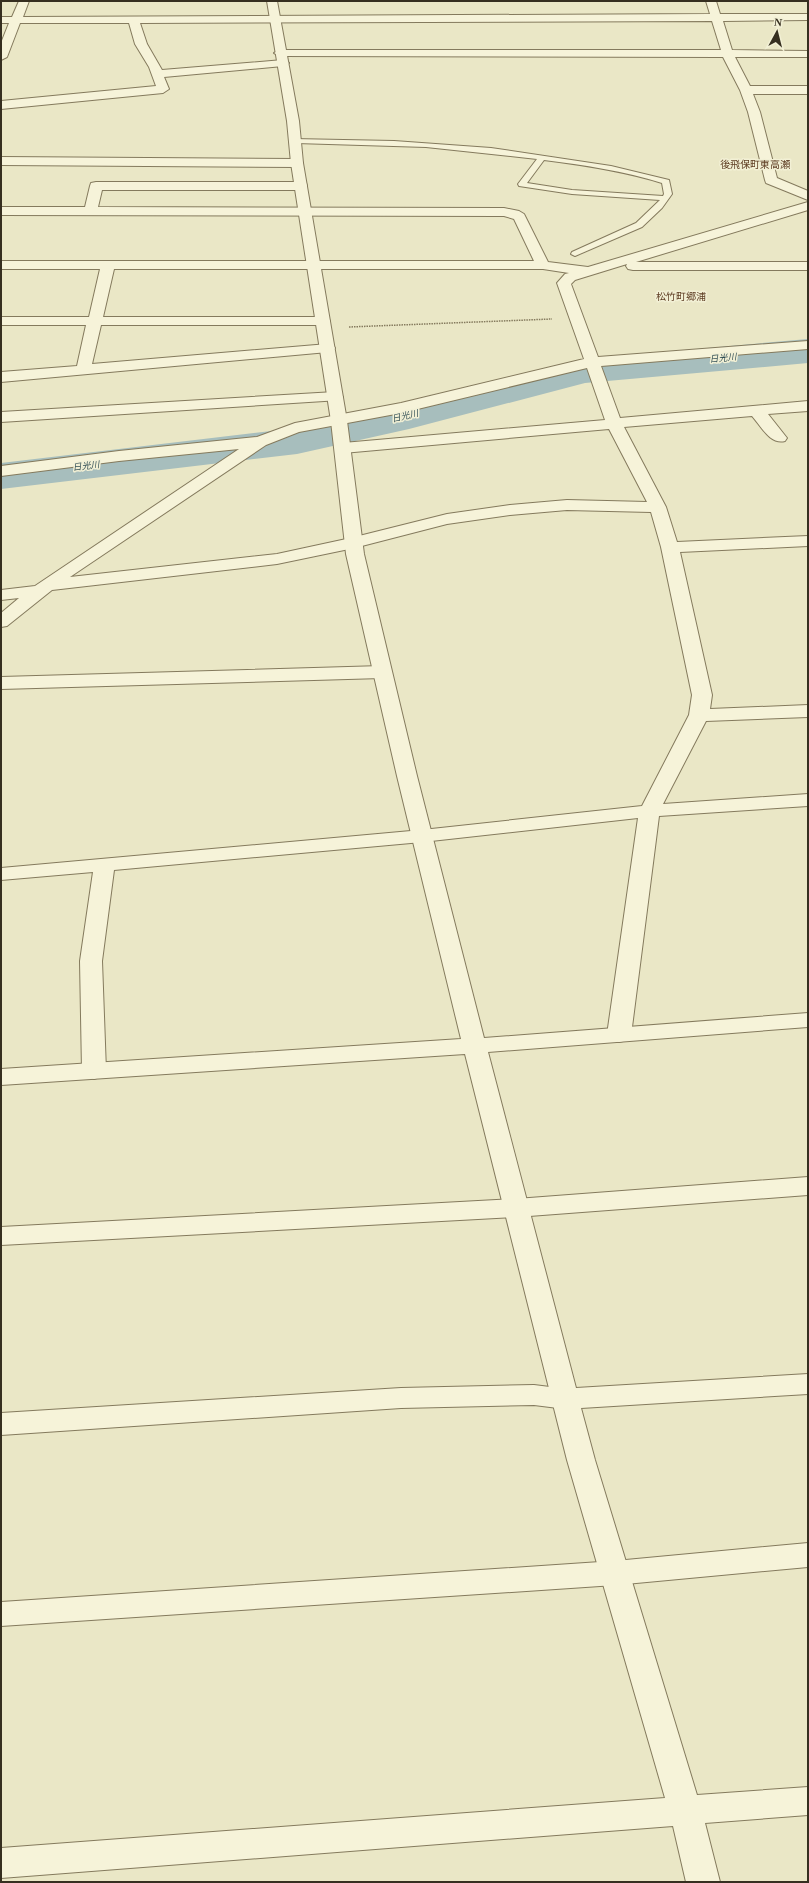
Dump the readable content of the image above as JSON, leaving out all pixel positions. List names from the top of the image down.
{
  "districts": ["後飛保町東高瀬", "松竹町郷浦"],
  "water": ["日光川"],
  "north": "top"
}
